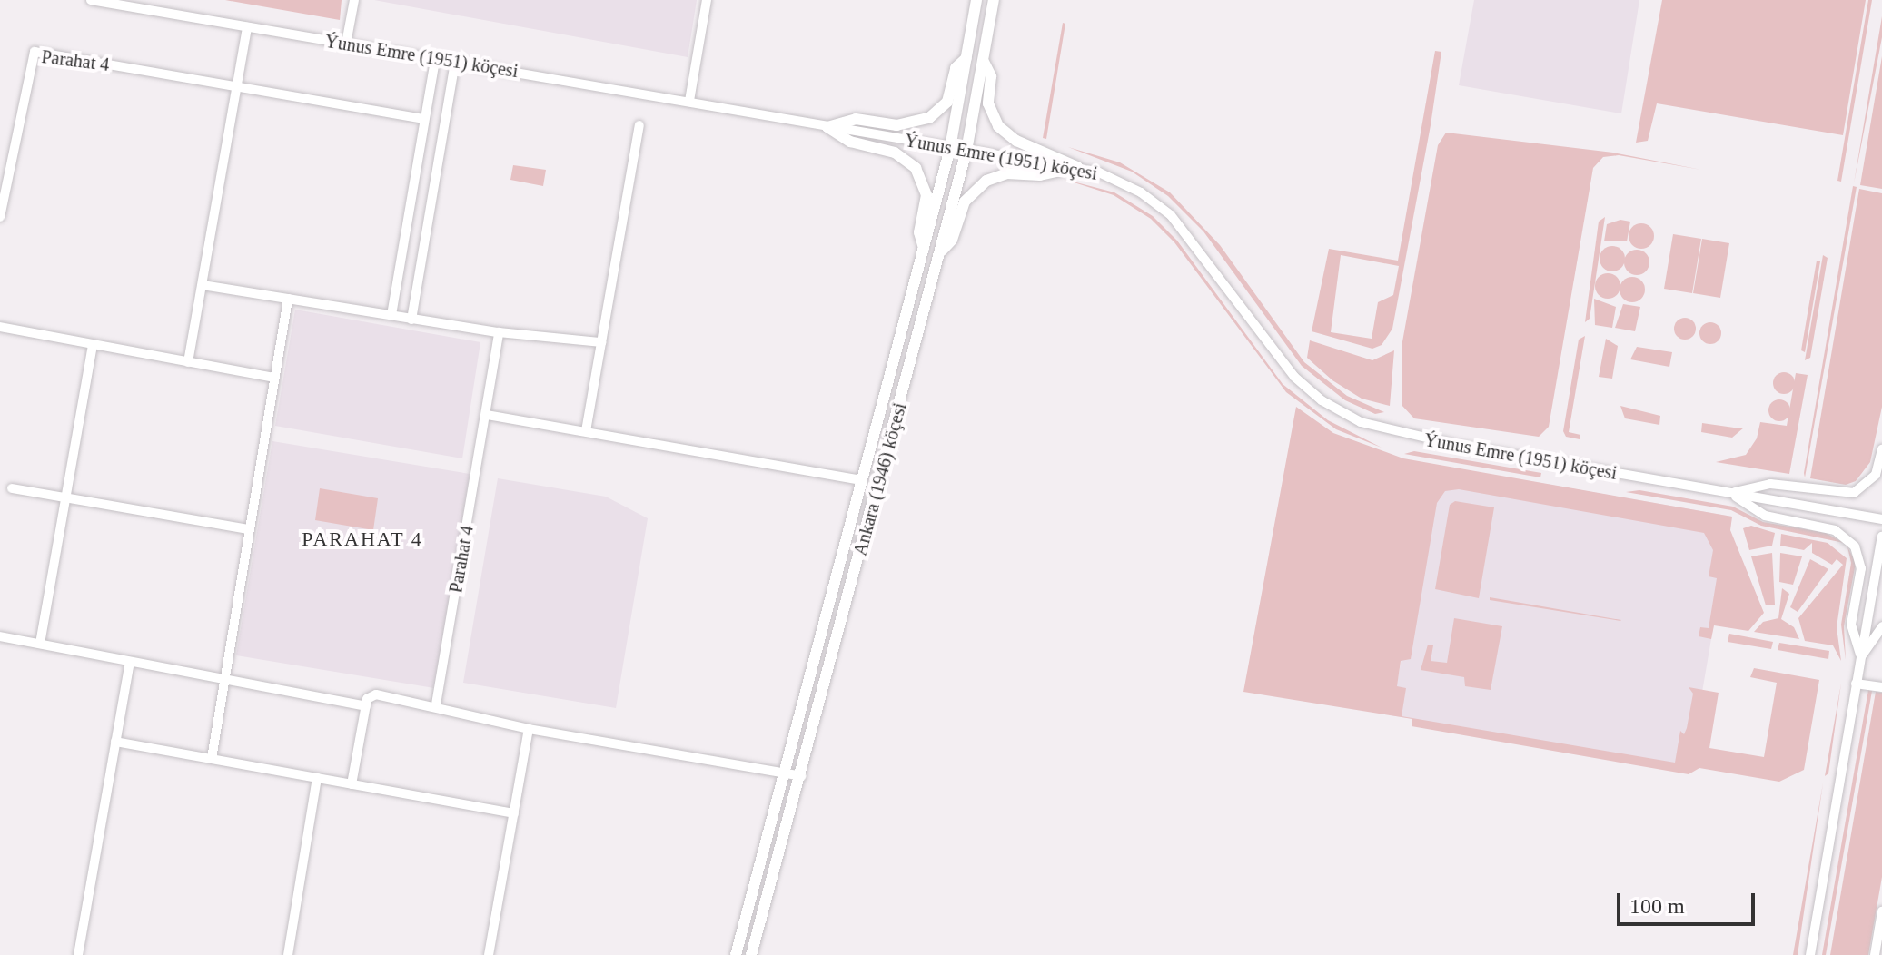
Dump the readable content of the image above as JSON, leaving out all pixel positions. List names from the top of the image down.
{
  "streets": {
    "main road": ["Ankara (1946) köçesi"],
    "street": ["Ýunus Emre (1951) köçesi", "Parahat 4"]
  },
  "crossings": [
    ["Ýunus Emre (1951) köçesi", "Ankara (1946) köçesi"]
  ],
  "districts": ["PARAHAT 4"],
  "scale_bar": "100 m"
}
